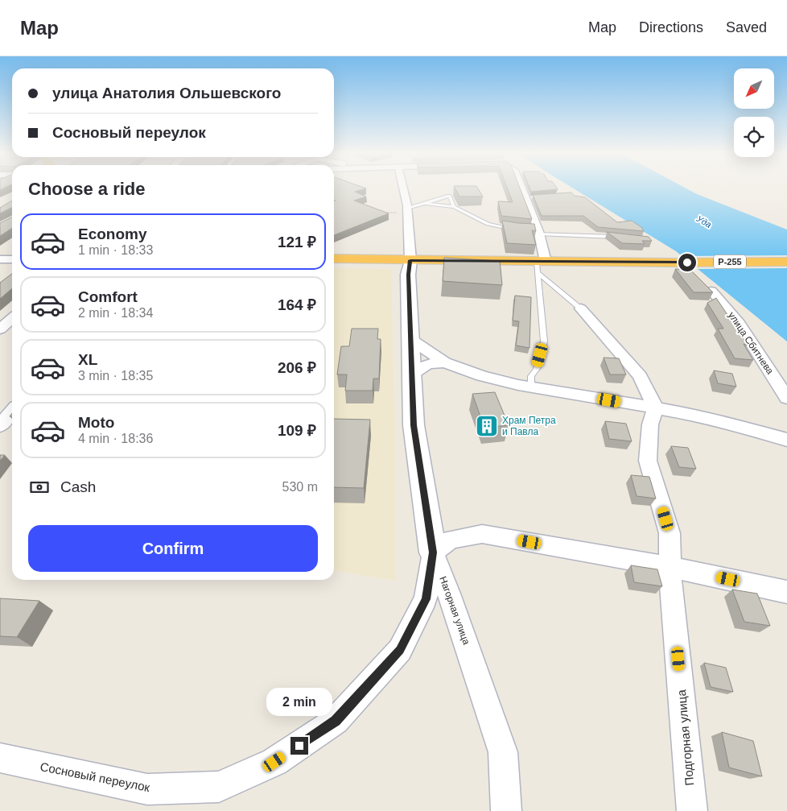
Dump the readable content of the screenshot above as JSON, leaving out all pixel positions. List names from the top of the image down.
{
  "streets": {
    "highway": ["Р-255"],
    "street": [
      "улица Сбитнева",
      "Нагорная улица",
      "Подгорная улица",
      "Сосновый переулок"
    ]
  },
  "crossings": [
    ["Р-255", "Нагорная улица"],
    ["Нагорная улица", "Сосновый переулок"]
  ],
  "water": ["Уда"],
  "places": {
    "building": ["Храм Петра и Павла"]
  },
  "north": "bottom left",
  "page": {
    "header": "Map",
    "nav": ["Map", "Directions", "Saved"],
    "banner": ["улица Анатолия Ольшевского", "Сосновый переулок"],
    "heading": "Choose a ride",
    "list": [
      {
        "name": "Economy",
        "note": "1 min · 18:33",
        "value": "121 ₽"
      },
      {
        "name": "Comfort",
        "note": "2 min · 18:34",
        "value": "164 ₽"
      },
      {
        "name": "XL",
        "note": "3 min · 18:35",
        "value": "206 ₽"
      },
      {
        "name": "Moto",
        "note": "4 min · 18:36",
        "value": "109 ₽"
      }
    ],
    "pay": ["Cash", "530 m"],
    "buttons": "Confirm",
    "bubble": "2 min"
  }
}
